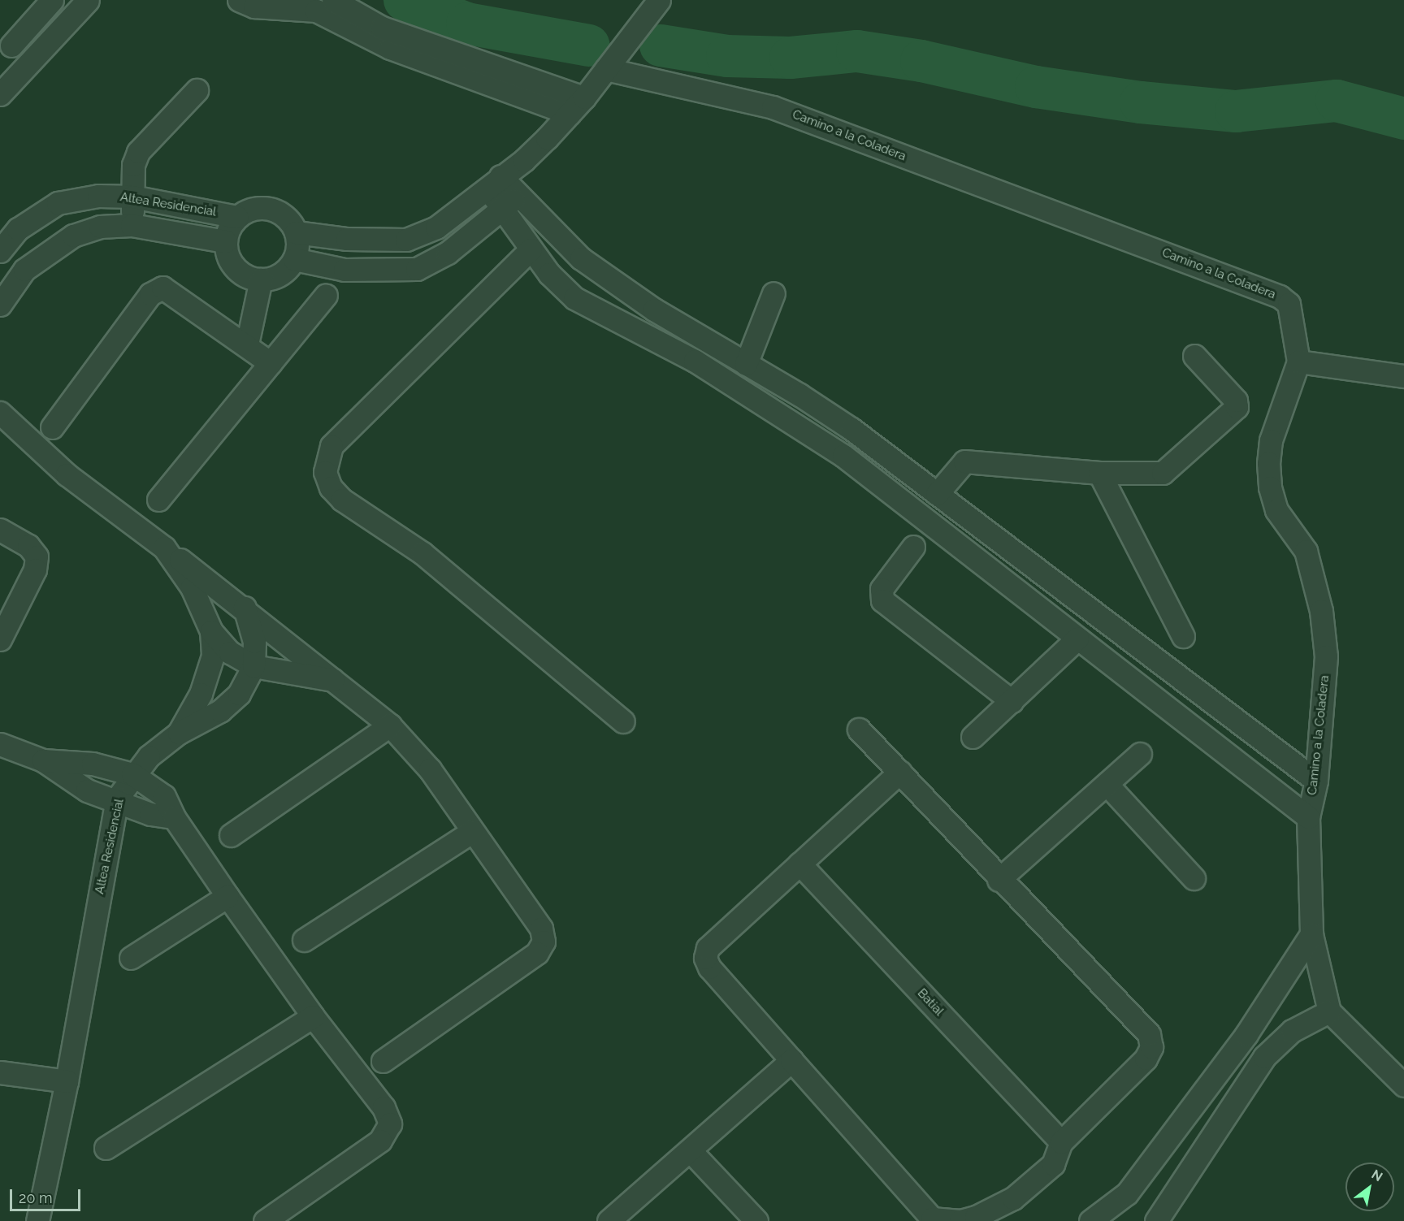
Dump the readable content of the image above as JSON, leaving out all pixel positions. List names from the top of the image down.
{
  "streets": {
    "street": ["Camino a la Coladera", "Altea Residencial", "Batial"]
  },
  "scale_bar": "20 m",
  "north": "top right"
}
